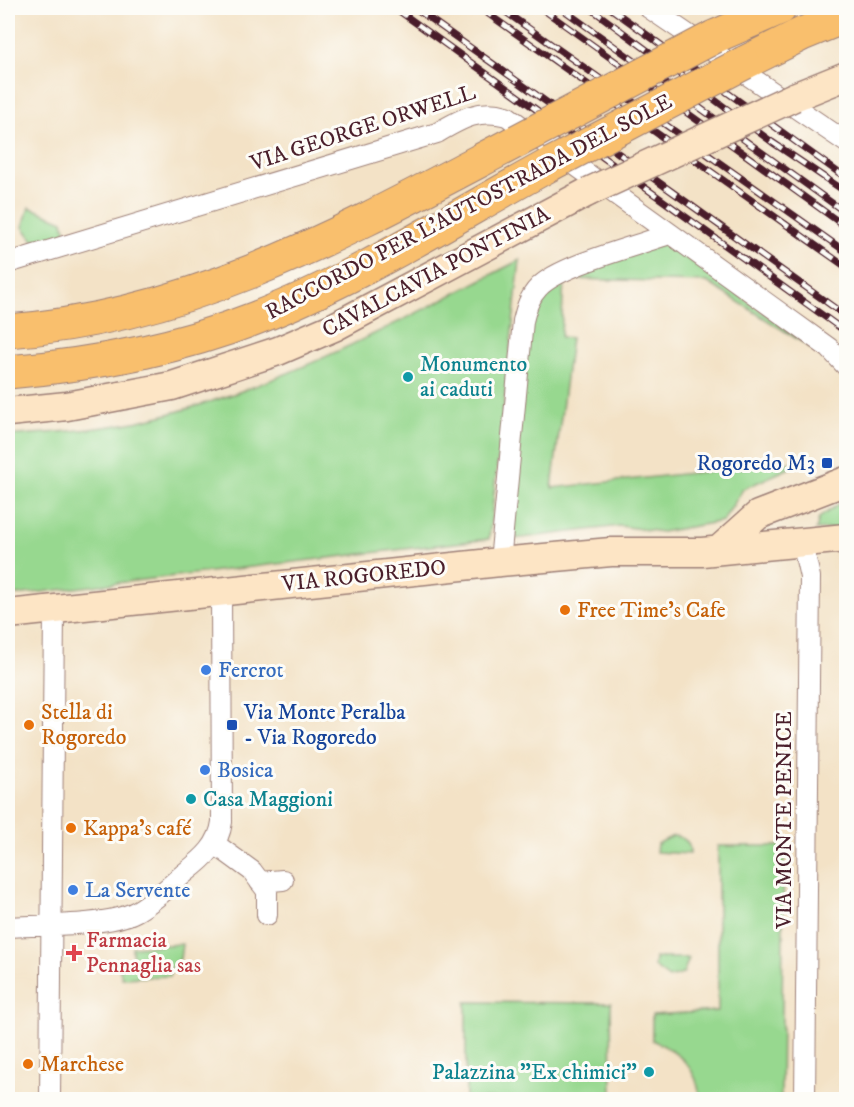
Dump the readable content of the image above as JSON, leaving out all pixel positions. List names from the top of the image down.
{
  "streets": {
    "highway": ["RACCORDO PER L'AUTOSTRADA DEL SOLE"],
    "street": [
      "VIA GEORGE ORWELL",
      "CAVALCAVIA PONTINIA",
      "VIA ROGOREDO",
      "VIA MONTE PENICE"
    ]
  },
  "crossings": [
    ["VIA ROGOREDO", "VIA MONTE PENICE"]
  ],
  "places": {
    "other": [
      "Monumento ai caduti",
      "Free Time's Cafe",
      "Fercrot",
      "Stella di Rogoredo",
      "Bosica",
      "Casa Maggioni",
      "Kappa's café",
      "La Servente",
      "Marchese",
      "Palazzina \"Ex chimici\""
    ],
    "transit": ["Rogoredo M3", "Via Monte Peralba - Via Rogoredo"],
    "health": ["Farmacia Pennaglia sas"]
  }
}
